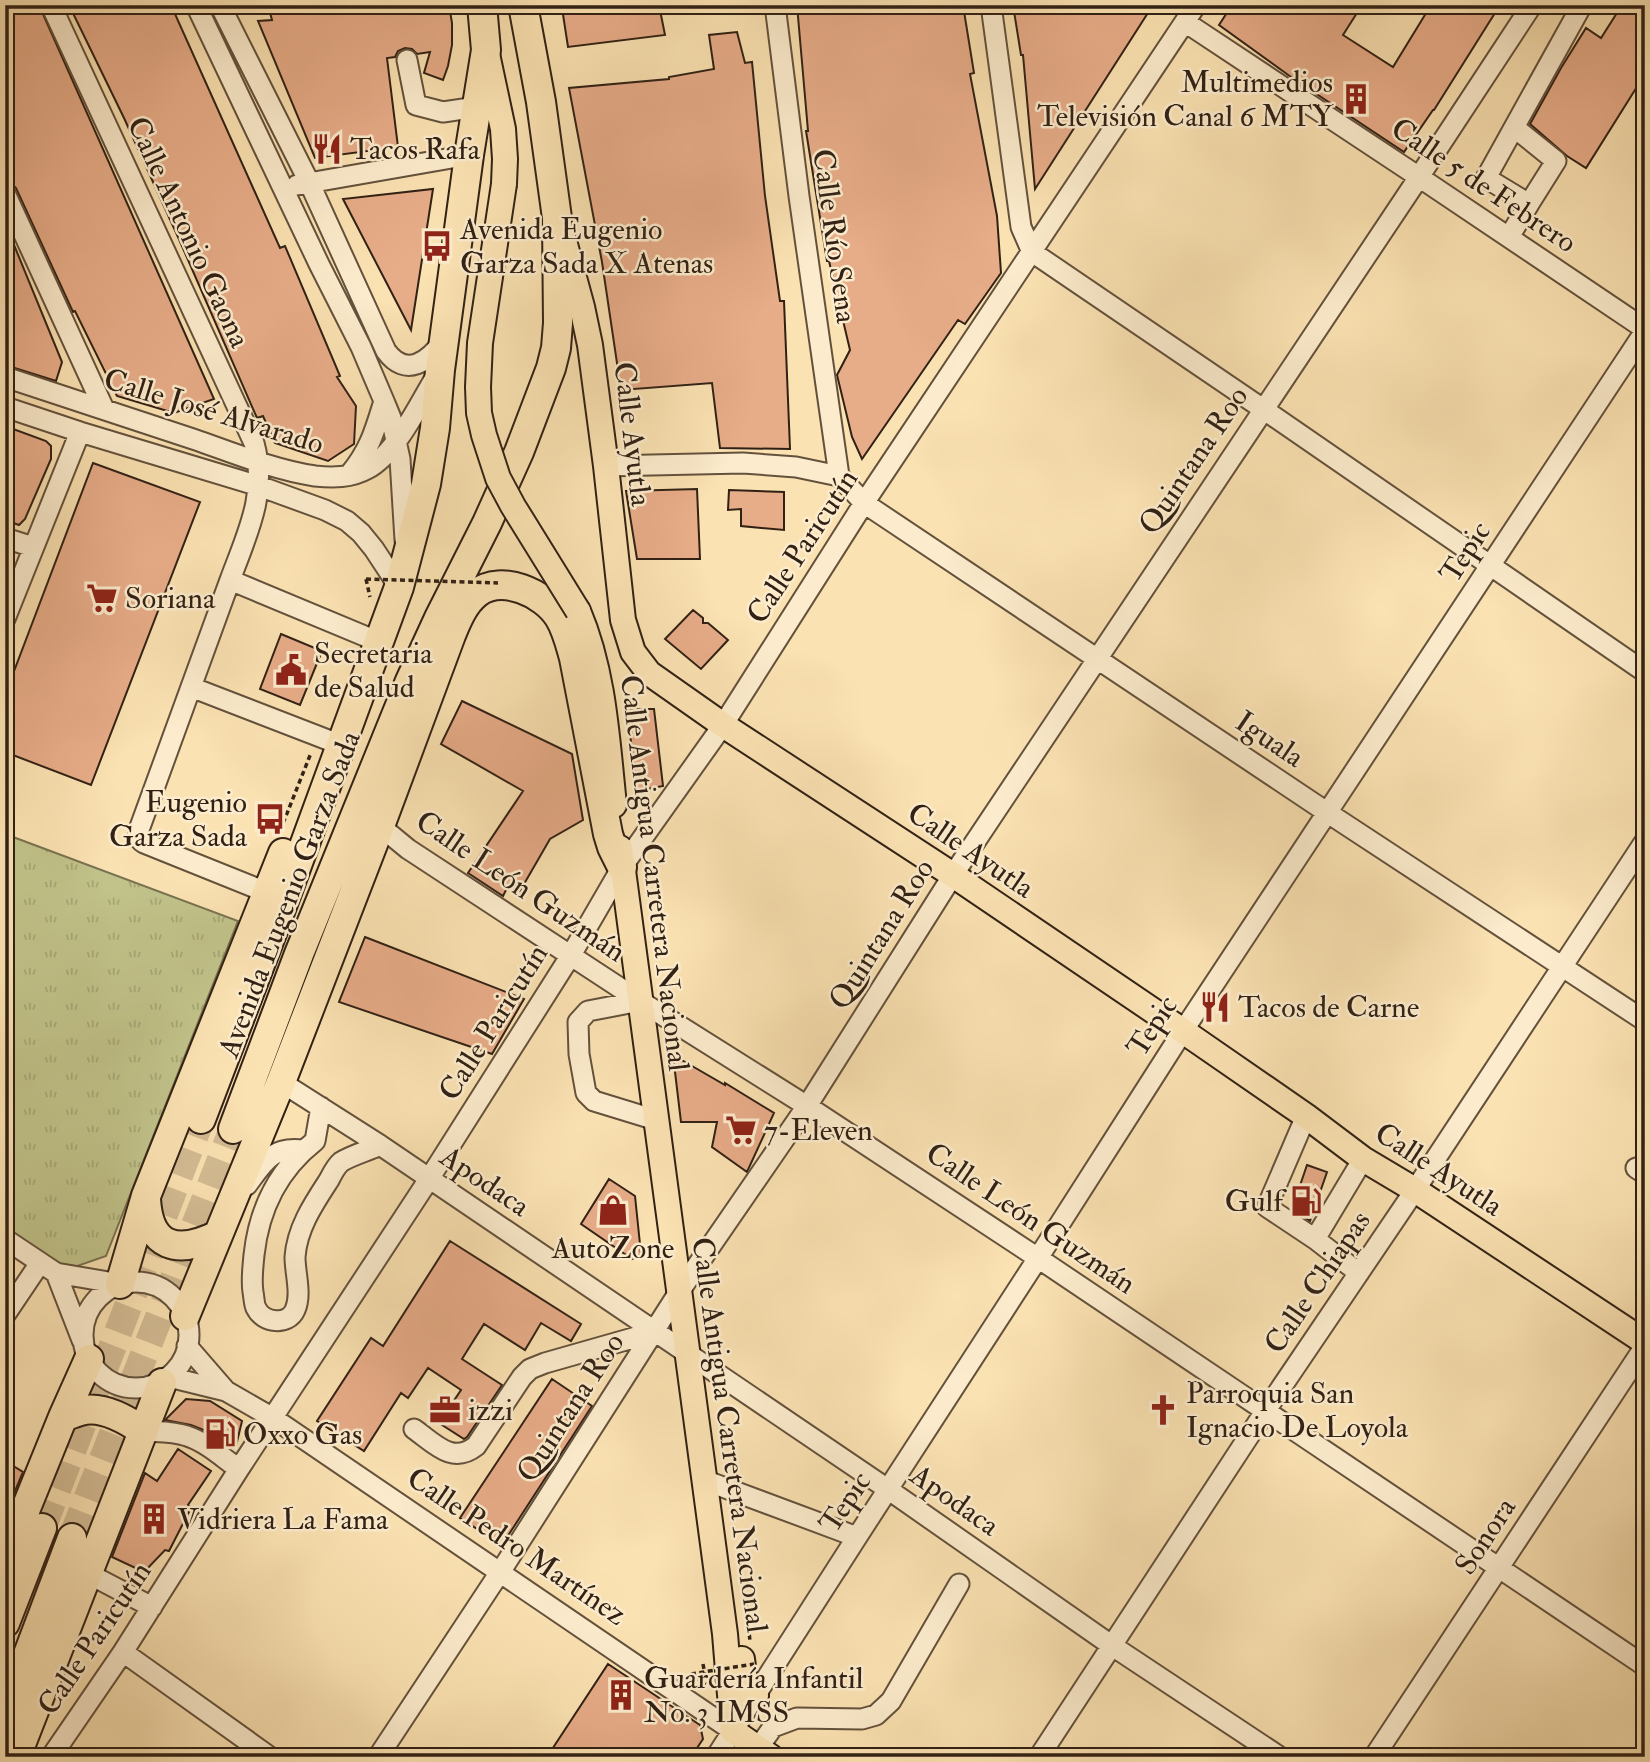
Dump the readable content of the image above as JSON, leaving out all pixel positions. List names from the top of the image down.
{
  "streets": {
    "highway": ["Avenida Eugenio Garza Sada"],
    "main road": ["Calle Ayutla", "Calle Antigua Carretera Nacional", "Calle Pedro Martínez"],
    "street": [
      "Calle 5 de Febrero",
      "Calle Antonio Gaona",
      "Calle Río Sena",
      "Calle José Alvarado",
      "Quintana Roo",
      "Calle Paricutín",
      "Tepic",
      "Iguala",
      "Calle León Guzmán",
      "Apodaca",
      "Calle Chiapas",
      "Sonora"
    ]
  },
  "crossings": [
    ["Calle 5 de Febrero", "Quintana Roo"],
    ["Calle 5 de Febrero", "Calle Paricutín"],
    ["Calle 5 de Febrero", "Tepic"],
    ["Calle Antonio Gaona", "Calle José Alvarado"],
    ["Calle Río Sena", "Iguala"],
    ["Calle José Alvarado", "Avenida Eugenio Garza Sada"],
    ["Calle Ayutla", "Quintana Roo"],
    ["Calle Ayutla", "Calle Paricutín"],
    ["Calle Ayutla", "Tepic"],
    ["Calle Ayutla", "Avenida Eugenio Garza Sada"],
    ["Calle Ayutla", "Calle Chiapas"],
    ["Calle Ayutla", "Sonora"],
    ["Quintana Roo", "Iguala"],
    ["Quintana Roo", "Calle Antigua Carretera Nacional"],
    ["Quintana Roo", "Calle León Guzmán"],
    ["Quintana Roo", "Apodaca"],
    ["Quintana Roo", "Calle Pedro Martínez"],
    ["Calle Paricutín", "Iguala"],
    ["Calle Paricutín", "Calle Antigua Carretera Nacional"],
    ["Calle Paricutín", "Calle León Guzmán"],
    ["Calle Paricutín", "Apodaca"],
    ["Calle Paricutín", "Calle Pedro Martínez"],
    ["Tepic", "Iguala"],
    ["Tepic", "Calle Antigua Carretera Nacional"],
    ["Tepic", "Calle León Guzmán"],
    ["Tepic", "Apodaca"],
    ["Tepic", "Calle Pedro Martínez"],
    ["Iguala", "Calle Chiapas"],
    ["Calle Antigua Carretera Nacional", "Calle León Guzmán"],
    ["Calle Antigua Carretera Nacional", "Avenida Eugenio Garza Sada"],
    ["Calle Antigua Carretera Nacional", "Apodaca"],
    ["Calle Antigua Carretera Nacional", "Calle Pedro Martínez"],
    ["Calle León Guzmán", "Calle Chiapas"],
    ["Calle León Guzmán", "Sonora"],
    ["Apodaca", "Calle Chiapas"]
  ],
  "places": {
    "building": ["Multimedios Televisión Canal 6 MTY", "Vidriera La Fama", "Guardería Infantil No. 3 IMSS"],
    "restaurant": ["Tacos Rafa", "Tacos de Carne"],
    "bus stop": ["Avenida Eugenio Garza Sada X Atenas", "Eugenio Garza Sada"],
    "supermarket": ["Soriana", "7-Eleven"],
    "public building": ["Secretaria de Salud"],
    "fuel station": ["Gulf", "Oxxo Gas"],
    "shop": ["AutoZone"],
    "office": ["izzi"],
    "church": ["Parroquia San Ignacio De Loyola"]
  }
}
